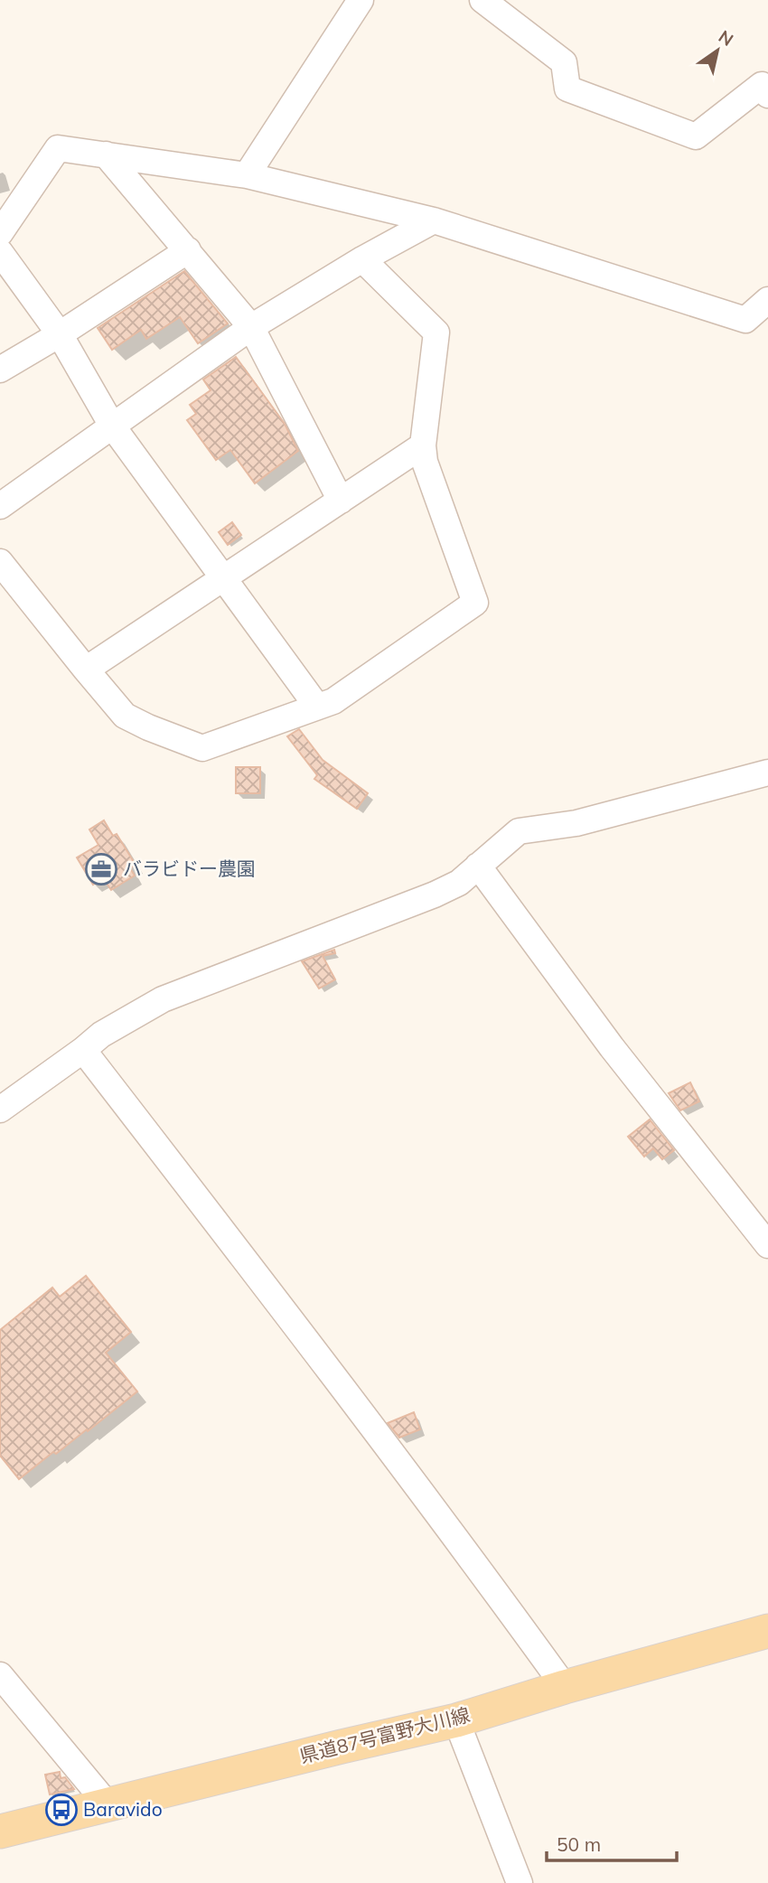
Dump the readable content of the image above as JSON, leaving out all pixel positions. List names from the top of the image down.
{
  "streets": {
    "main road": ["県道87号富野大川線"]
  },
  "places": {
    "office": ["バラビドー農園"],
    "bus stop": ["Baravido"]
  },
  "scale_bar": "50 m",
  "north": "top right"
}
